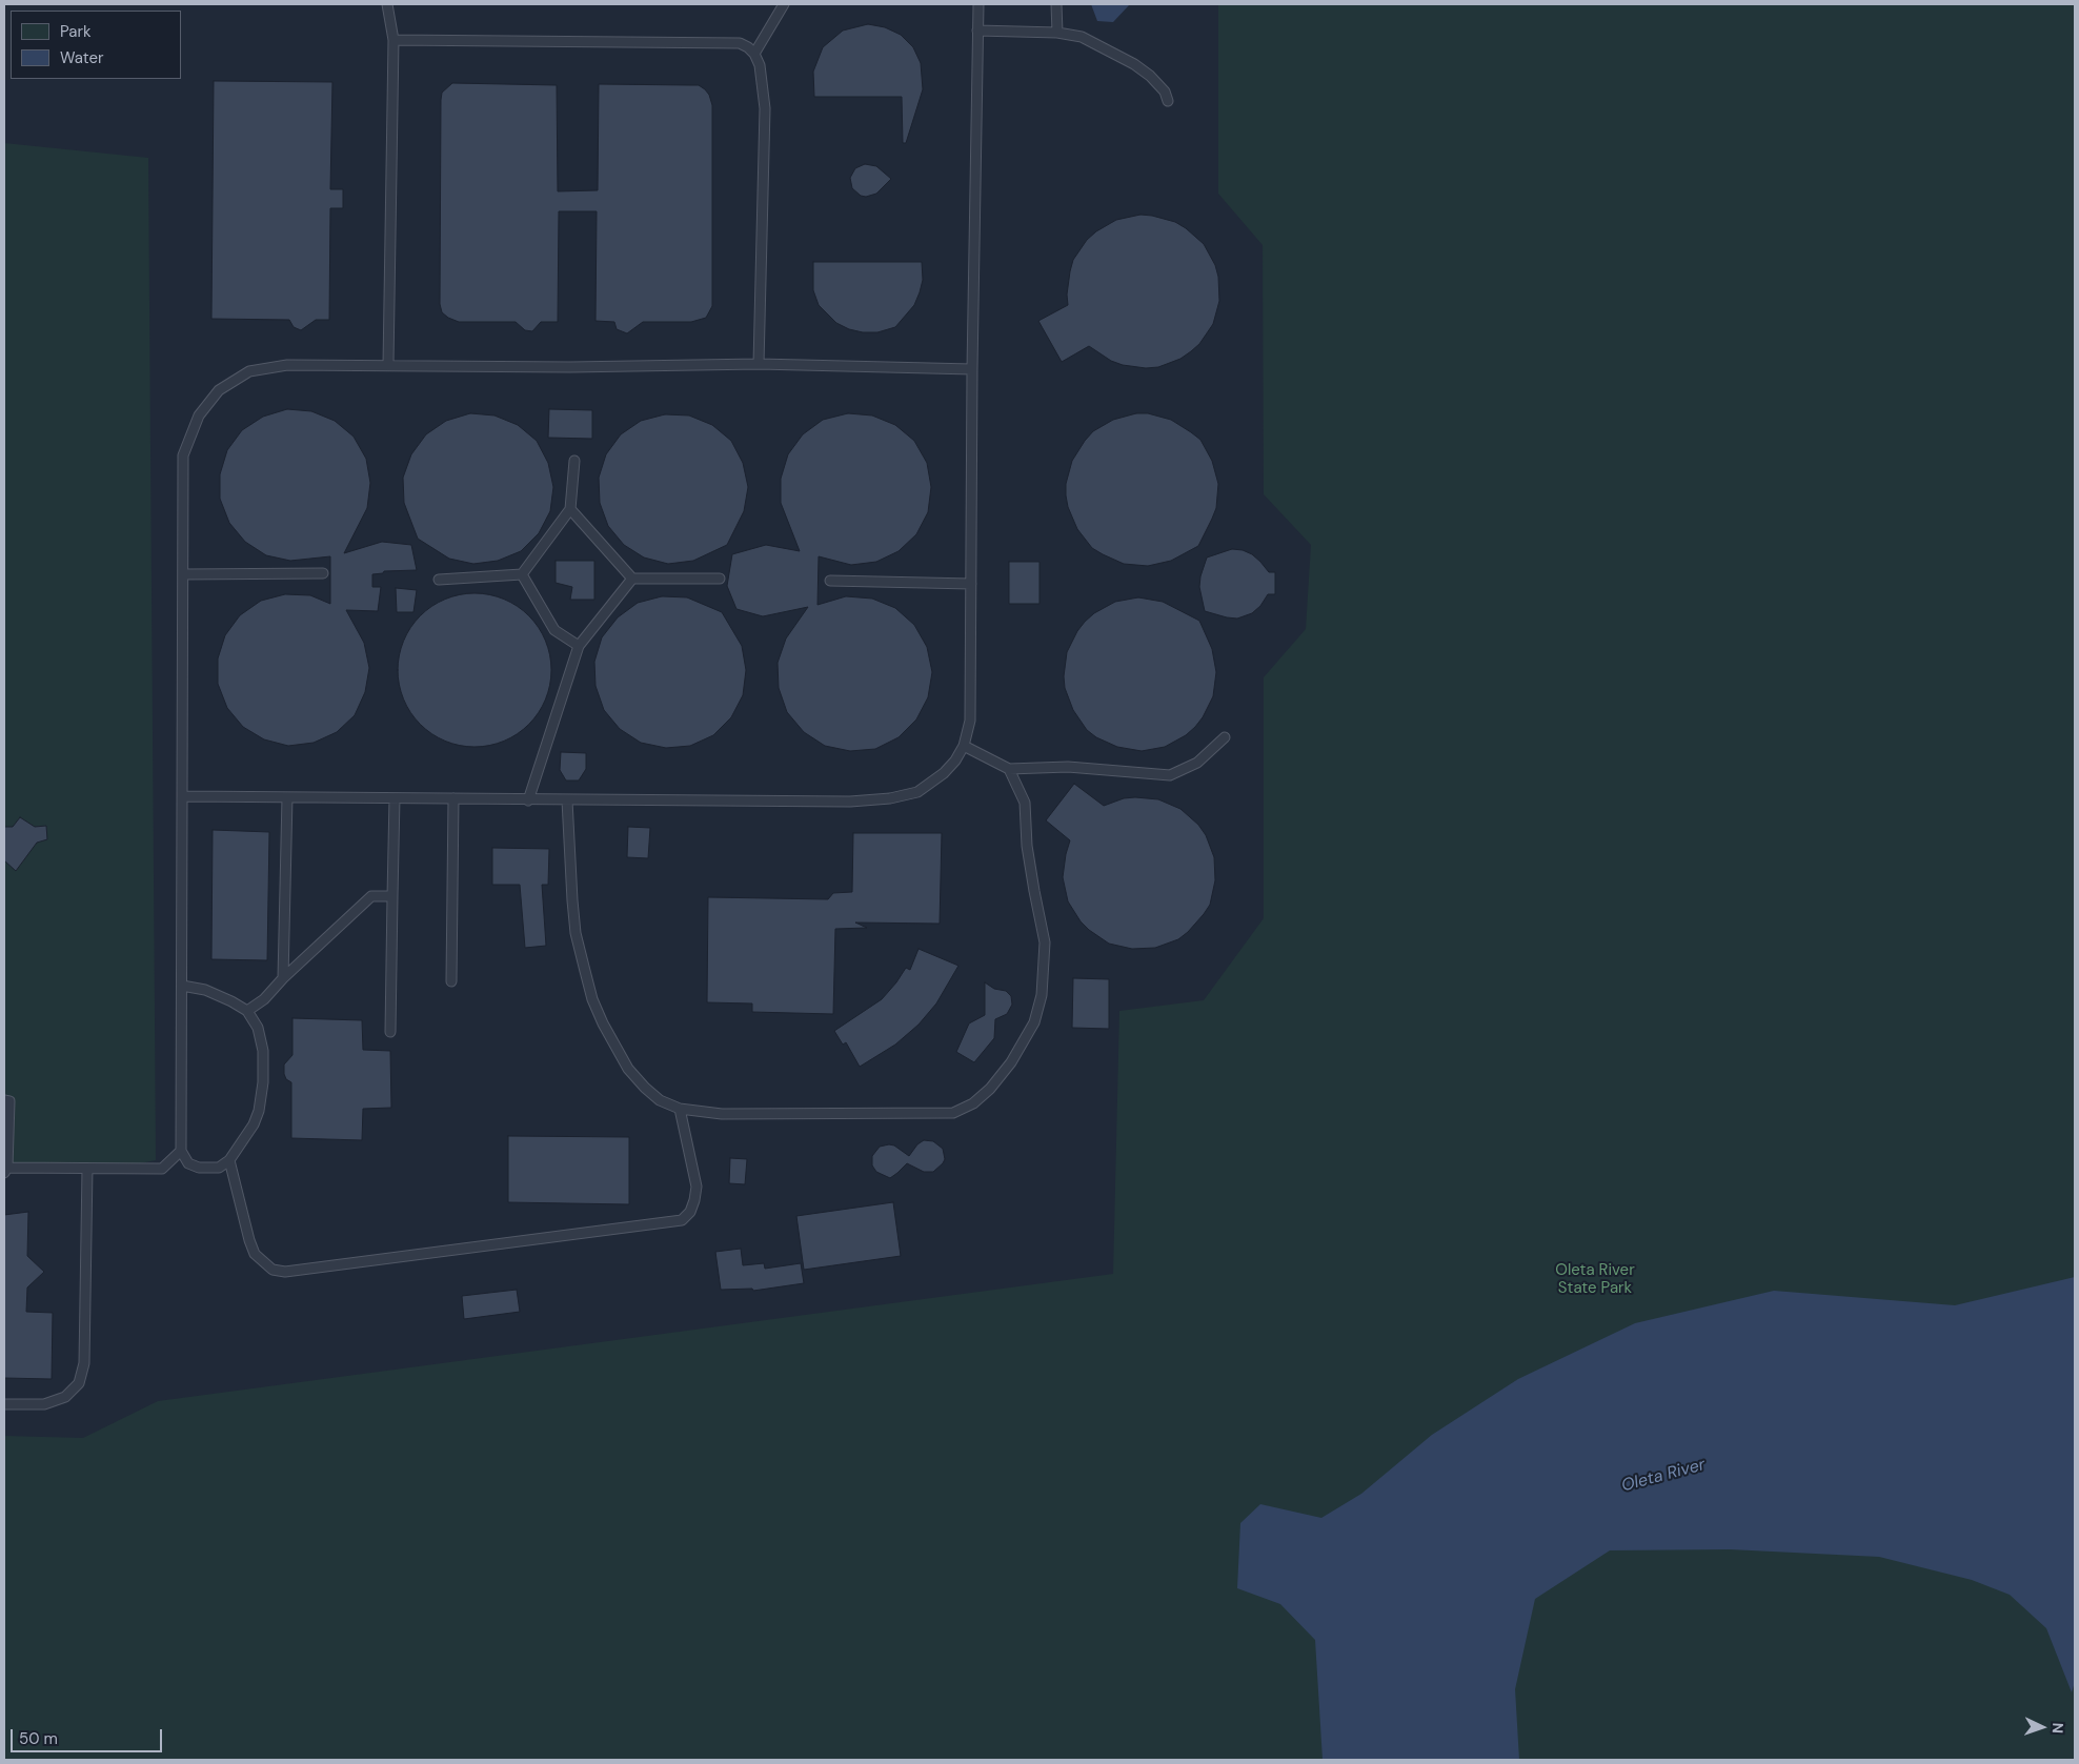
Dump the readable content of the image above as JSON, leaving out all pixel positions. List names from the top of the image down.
{
  "water": ["Oleta River"],
  "parks": ["Oleta River State Park"],
  "legend": ["Park", "Water"],
  "scale_bar": "50 m",
  "north": "right"
}
